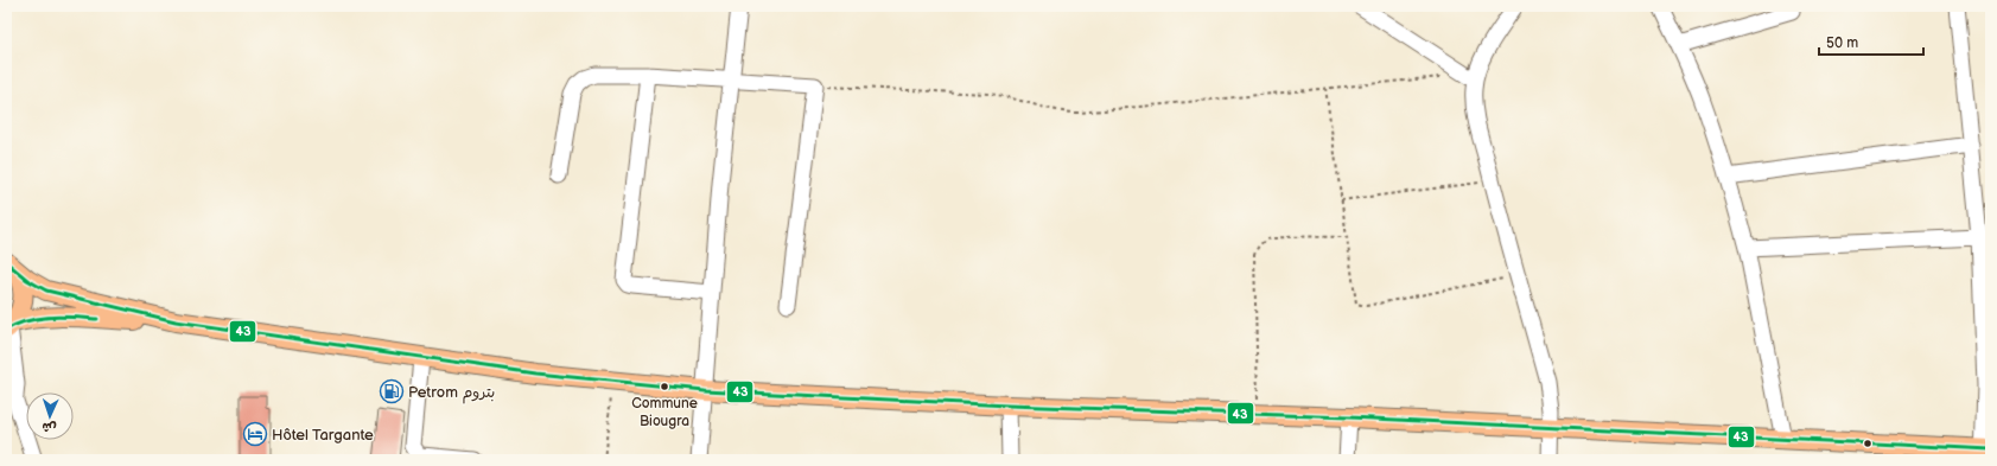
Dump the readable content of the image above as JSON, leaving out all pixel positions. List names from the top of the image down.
{
  "places": {
    "other": ["Commune Biougra"],
    "fuel station": ["Petrom بتروم"],
    "hotel": ["Hôtel Targante"]
  },
  "lines": ["transit line 43"],
  "scale_bar": "50 m",
  "north": "bottom"
}
